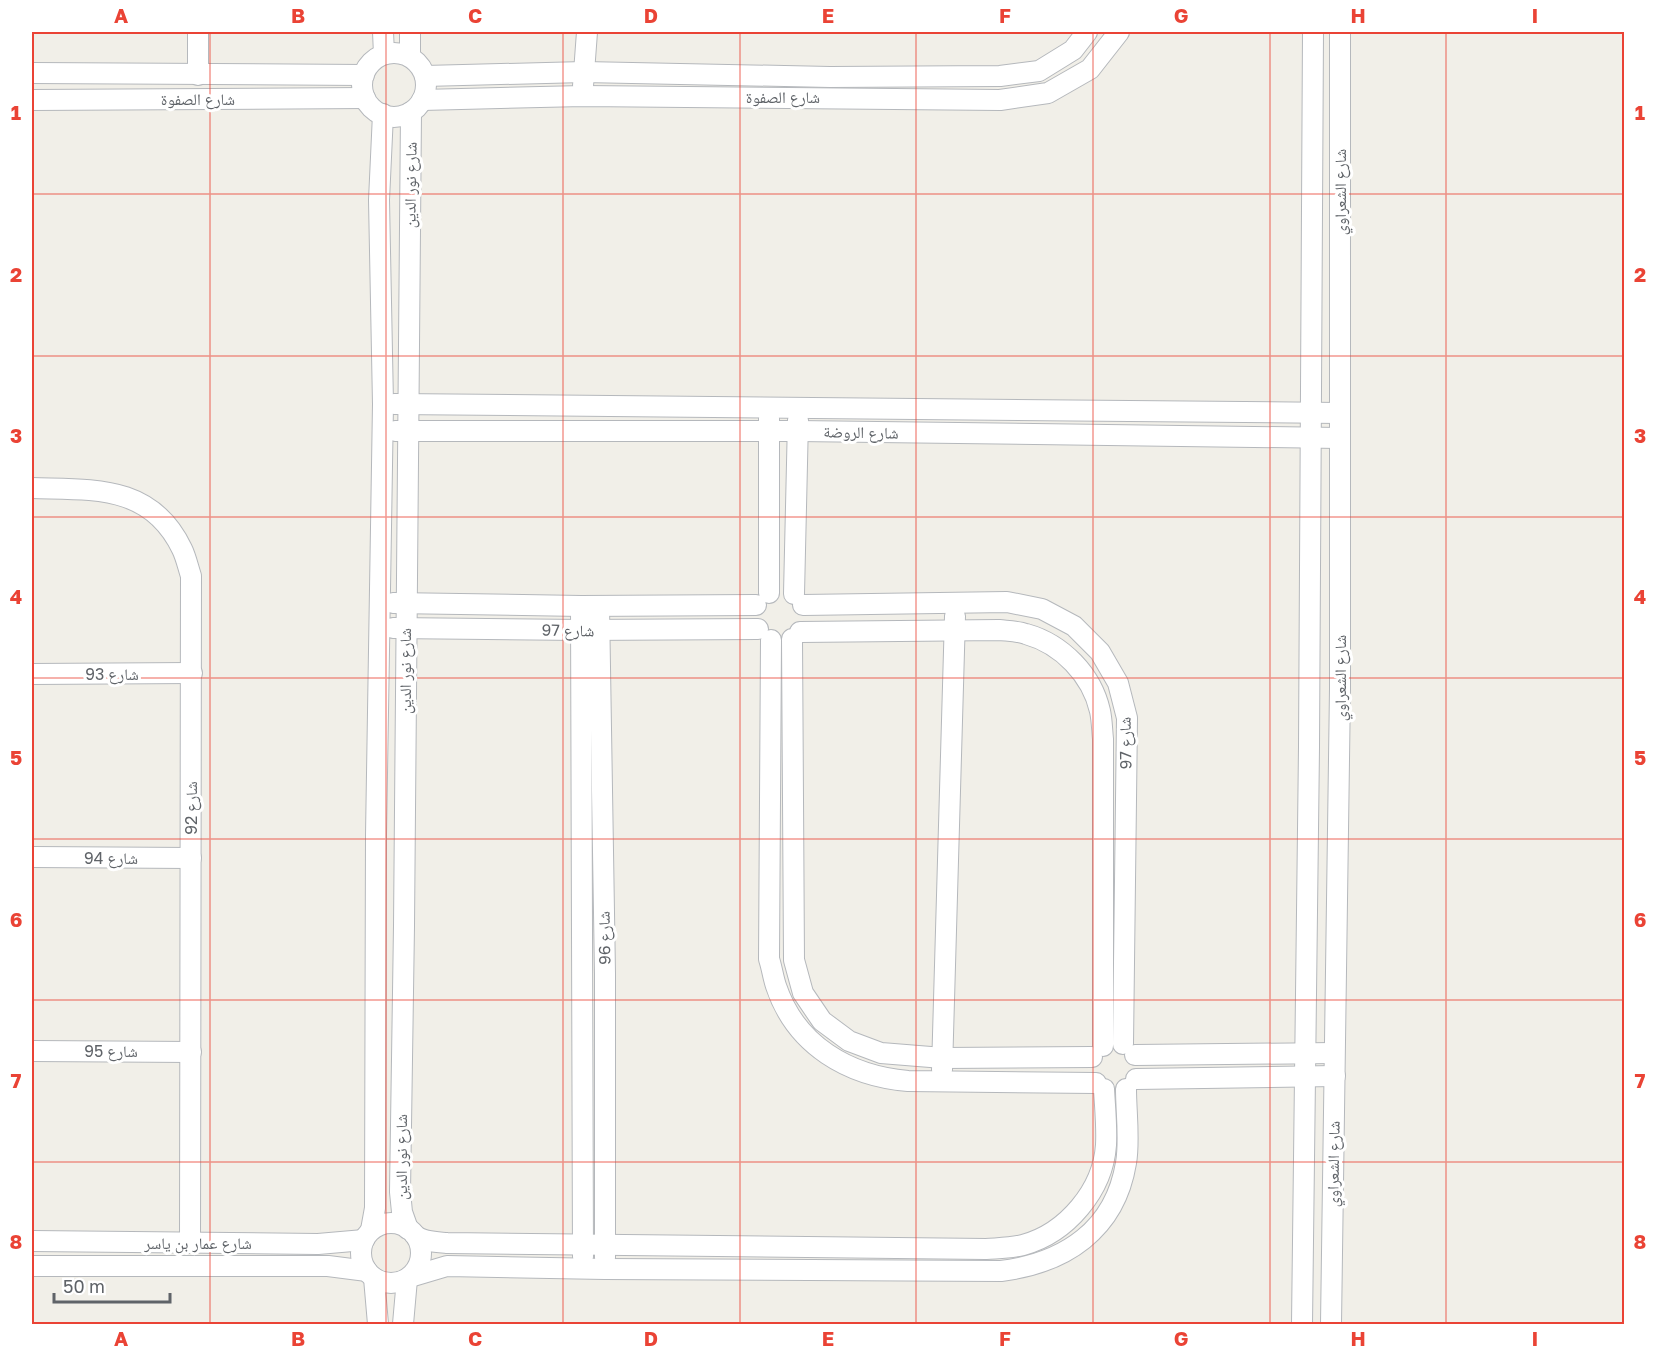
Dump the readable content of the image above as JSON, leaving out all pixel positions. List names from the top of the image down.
{
  "streets": {
    "street": [
      "شارع الصفوة",
      "شارع نور الدين",
      "شارع الشعراوي",
      "شارع الروضة",
      "شارع 97",
      "شارع 93",
      "شارع 92",
      "شارع 94",
      "شارع 96",
      "شارع 95",
      "شارع عمار بن ياسر"
    ]
  },
  "crossings": [
    ["شارع الصفوة", "شارع نور الدين"],
    ["شارع نور الدين", "شارع الروضة"],
    ["شارع نور الدين", "شارع 97"],
    ["شارع نور الدين", "شارع عمار بن ياسر"],
    ["شارع الشعراوي", "شارع الروضة"],
    ["شارع 97", "شارع 96"],
    ["شارع 93", "شارع 92"],
    ["شارع 92", "شارع 94"],
    ["شارع 92", "شارع 95"],
    ["شارع 92", "شارع عمار بن ياسر"]
  ],
  "scale_bar": "50 m",
  "grid": {
    "columns": [
      "A",
      "B",
      "C",
      "D",
      "E",
      "F",
      "G",
      "H",
      "I"
    ],
    "rows": [
      "1",
      "2",
      "3",
      "4",
      "5",
      "6",
      "7",
      "8"
    ]
  }
}
